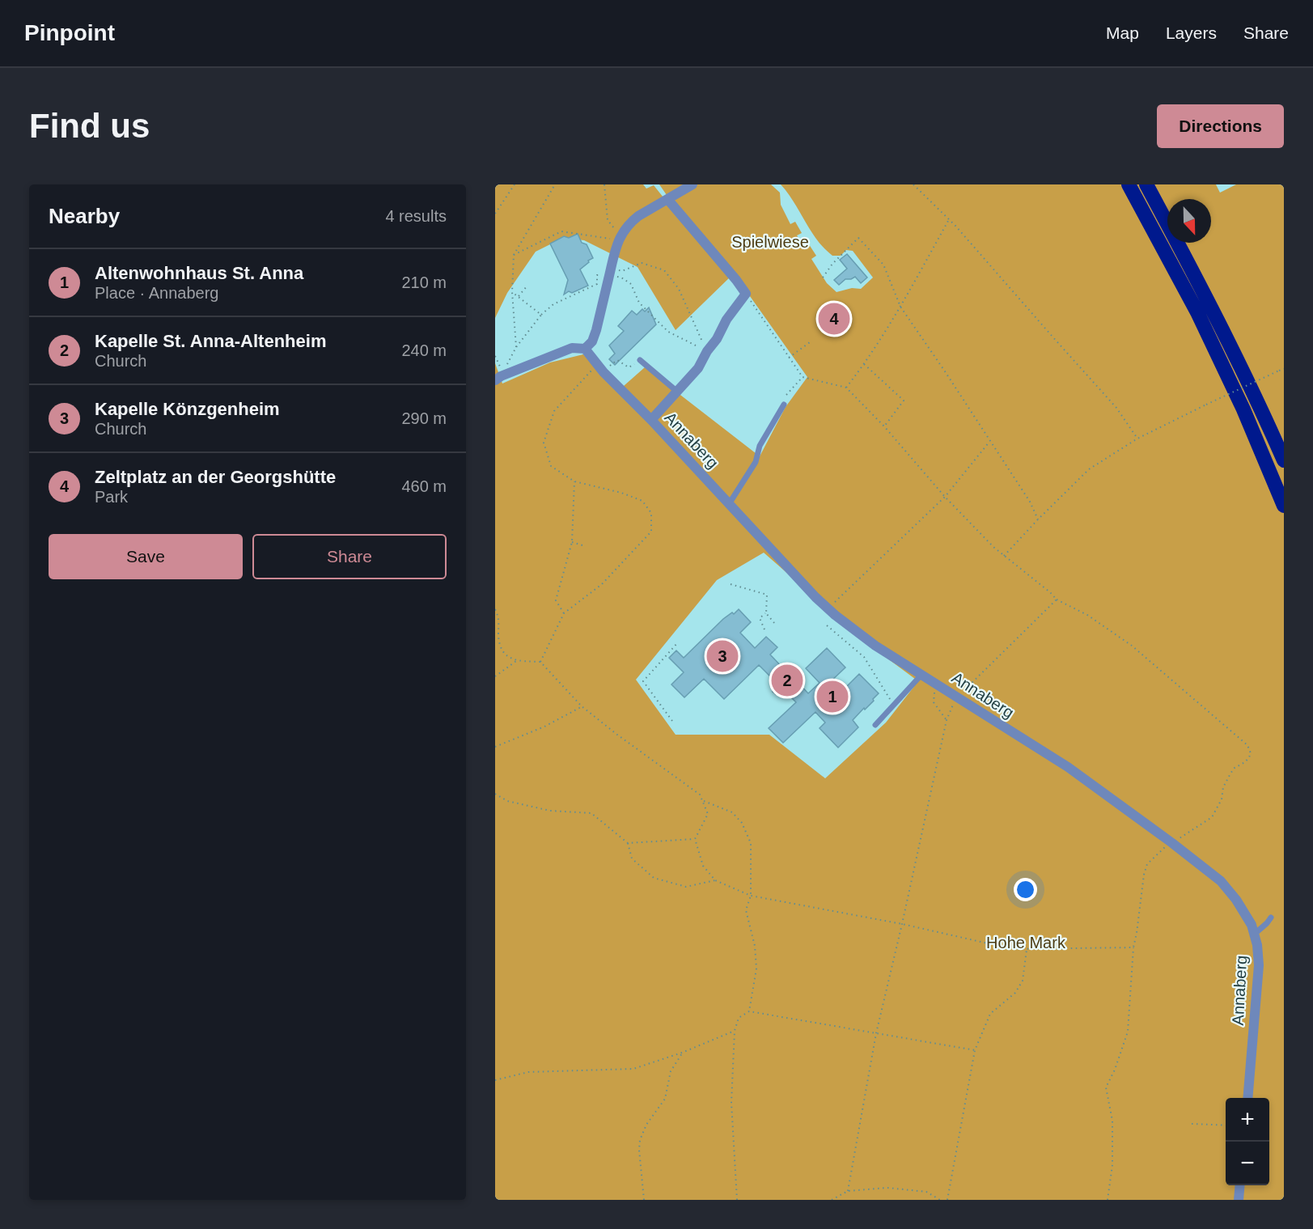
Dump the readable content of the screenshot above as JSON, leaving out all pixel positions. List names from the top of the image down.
{
  "streets": {
    "street": ["Annaberg"]
  },
  "parks": ["Spielwiese", "Hohe Mark"],
  "north": "bottom",
  "page": {
    "header": "Pinpoint",
    "nav": ["Map", "Layers", "Share"],
    "buttons": [
      "Directions",
      ["Save", "Share"]
    ],
    "title": "Find us",
    "heading": ["Nearby", "4 results"],
    "list": [
      {
        "mark": "1",
        "name": "Altenwohnhaus St. Anna",
        "note": "Place · Annaberg",
        "value": "210 m"
      },
      {
        "mark": "2",
        "name": "Kapelle St. Anna-Altenheim",
        "note": "Church",
        "value": "240 m"
      },
      {
        "mark": "3",
        "name": "Kapelle Könzgenheim",
        "note": "Church",
        "value": "290 m"
      },
      {
        "mark": "4",
        "name": "Zeltplatz an der Georgshütte",
        "note": "Park",
        "value": "460 m"
      }
    ],
    "pins": [
      "4",
      "3",
      "2",
      "1"
    ],
    "map_buttons": ["+", "−"]
  }
}
